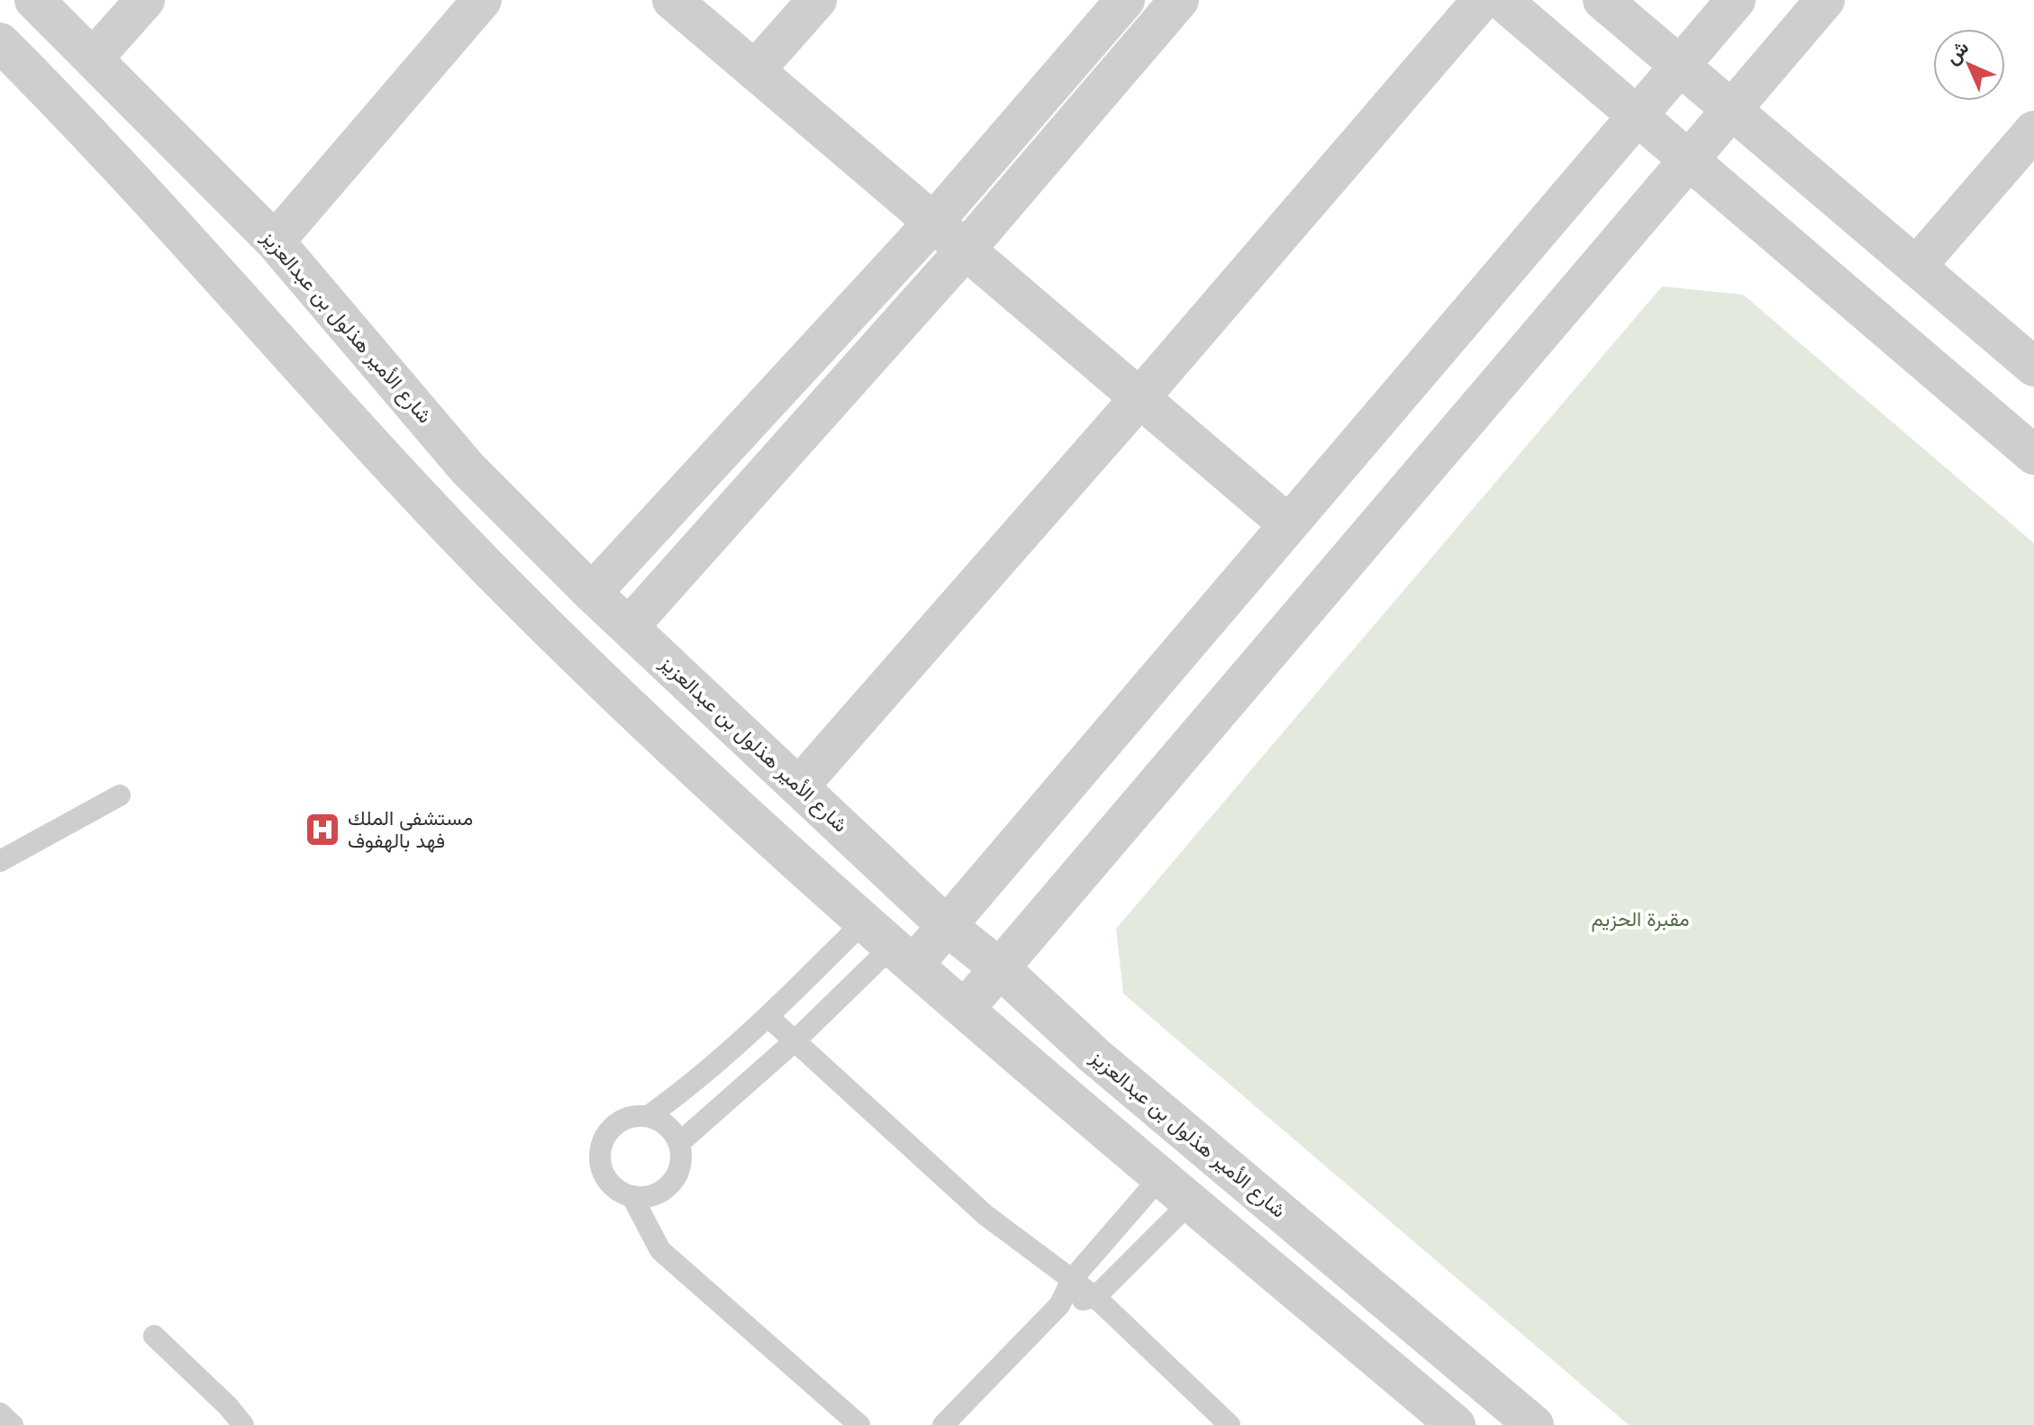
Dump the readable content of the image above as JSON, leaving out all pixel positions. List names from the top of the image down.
{
  "streets": {
    "street": ["شارع الأمير هذلول بن عبدالعزيز"]
  },
  "parks": ["مقبرة الحزيم"],
  "places": {
    "hospital": ["مستشفى الملك فهد بالهفوف"]
  },
  "north": "top left"
}
